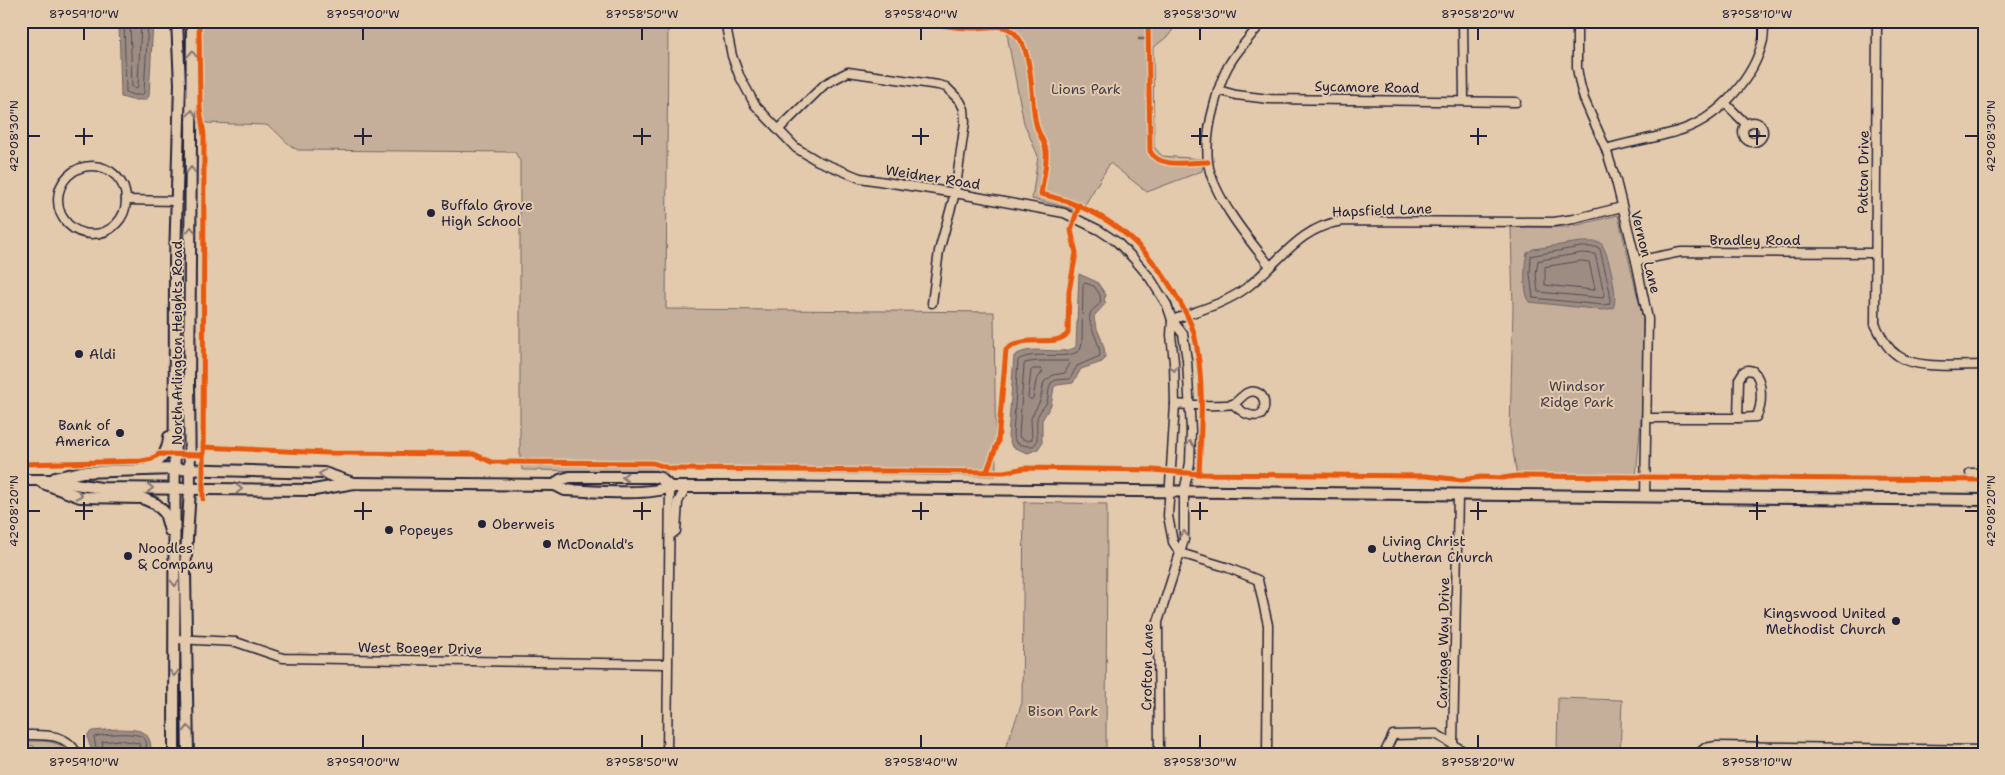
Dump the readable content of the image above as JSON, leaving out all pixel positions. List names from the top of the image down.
{
  "streets": {
    "main road": ["North Arlington Heights Road"],
    "street": [
      "Sycamore Road",
      "Patton Drive",
      "Weidner Road",
      "Hapsfield Lane",
      "Bradley Road",
      "Vernon Lane",
      "Carriage Way Drive",
      "West Boeger Drive",
      "Crofton Lane"
    ]
  },
  "crossings": [
    ["Patton Drive", "Bradley Road"],
    ["Weidner Road", "Hapsfield Lane"],
    ["Weidner Road", "Crofton Lane"],
    ["Hapsfield Lane", "Vernon Lane"],
    ["Bradley Road", "Vernon Lane"],
    ["North Arlington Heights Road", "West Boeger Drive"]
  ],
  "parks": ["Lions Park", "Windsor Ridge Park", "Bison Park"],
  "places": [
    "Buffalo Grove High School",
    "Aldi",
    "Bank of America",
    "Oberweis",
    "Popeyes",
    "McDonald's",
    "Living Christ Lutheran Church",
    "Noodles & Company",
    "Kingswood United Methodist Church"
  ],
  "coordinates": [
    "87°59'10\"W",
    "87°59'00\"W",
    "87°58'50\"W",
    "87°58'40\"W",
    "87°58'30\"W",
    "87°58'20\"W",
    "87°58'10\"W",
    "42°08'30\"N",
    "42°08'20\"N"
  ]
}
